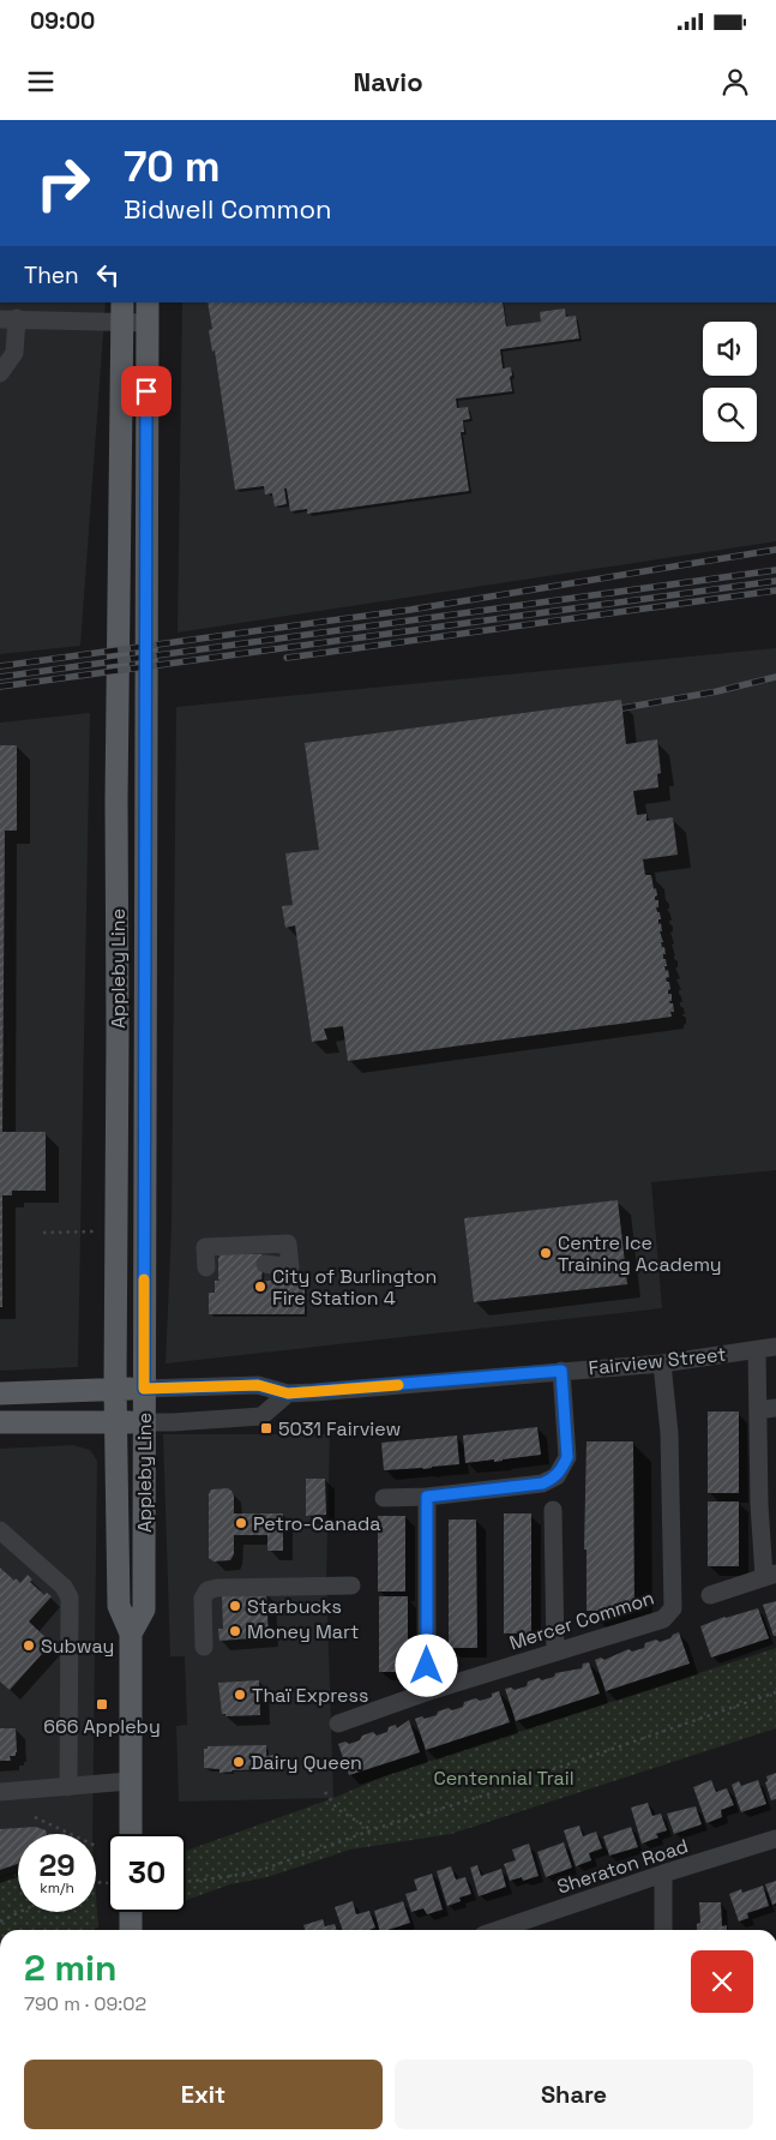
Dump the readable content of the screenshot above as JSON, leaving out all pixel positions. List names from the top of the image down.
{
  "streets": {
    "main road": ["Appleby Line", "Fairview Street"],
    "street": ["Mercer Common", "Sheraton Road"]
  },
  "crossings": [
    ["Appleby Line", "Fairview Street"],
    ["Fairview Street", "Mercer Common"]
  ],
  "parks": ["Centennial Trail"],
  "places": {
    "other": [
      "Centre Ice Training Academy",
      "City of Burlington Fire Station 4",
      "Petro-Canada",
      "Starbucks",
      "Money Mart",
      "Subway",
      "Thaï Express",
      "Dairy Queen"
    ],
    "transit": ["5031 Fairview", "666 Appleby"]
  },
  "page": {
    "status": "09:00",
    "header": "Navio",
    "turn": ["70 m", "Bidwell Common"],
    "then": "Then",
    "speed": "29 km/h",
    "limit": "30",
    "heading": ["2 min", "790 m · 09:02"],
    "buttons": ["Exit", "Share"]
  }
}
